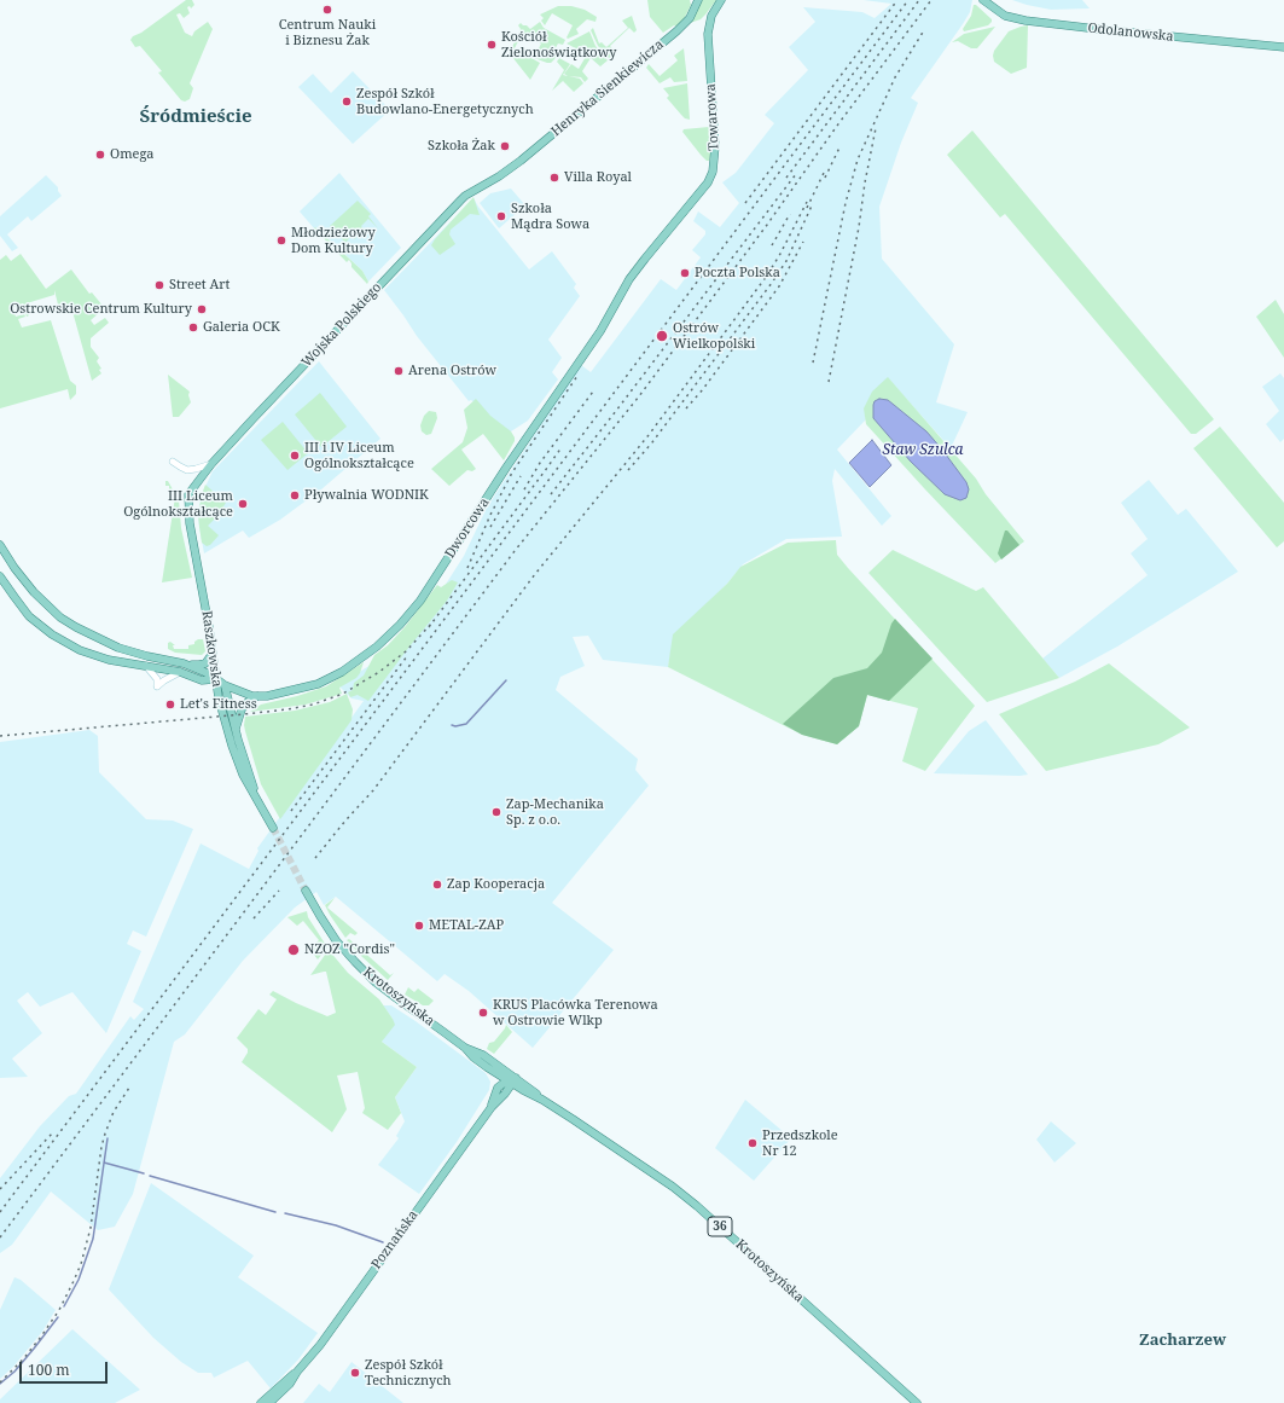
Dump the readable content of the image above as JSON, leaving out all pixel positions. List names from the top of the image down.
{
  "streets": {
    "main road": [
      "Odolanowska",
      "Henryka Sienkiewicza",
      "Towarowa",
      "Wojska Polskiego",
      "Dworcowa",
      "Raszkowska",
      "Krotoszyńska",
      "36",
      "Poznańska"
    ]
  },
  "crossings": [
    ["Henryka Sienkiewicza", "Wojska Polskiego"],
    ["Towarowa", "Dworcowa"],
    ["Wojska Polskiego", "Raszkowska"],
    ["Dworcowa", "Raszkowska"],
    ["Krotoszyńska", "Poznańska"]
  ],
  "districts": ["Śródmieście", "Zacharzew"],
  "water": ["Staw Szulca"],
  "places": [
    "Centrum Nauki i Biznesu Żak",
    "Kościół Zielonoświątkowy",
    "Zespół Szkół Budowlano-Energetycznych",
    "Szkoła Żak",
    "Omega",
    "Villa Royal",
    "Szkoła Mądra Sowa",
    "Młodzieżowy Dom Kultury",
    "Poczta Polska",
    "Street Art",
    "Ostrowskie Centrum Kultury",
    "Galeria OCK",
    "Ostrów Wielkopolski",
    "Arena Ostrów",
    "III i IV Liceum Ogólnokształcące",
    "Pływalnia WODNIK",
    "III Liceum Ogólnokształcące",
    "Let's Fitness",
    "Zap-Mechanika Sp. z o.o.",
    "Zap Kooperacja",
    "METAL-ZAP",
    "NZOZ \"Cordis\"",
    "KRUS Placówka Terenowa w Ostrowie Wlkp",
    "Przedszkole Nr 12",
    "Zespół Szkół Technicznych"
  ],
  "scale_bar": "100 m"
}
